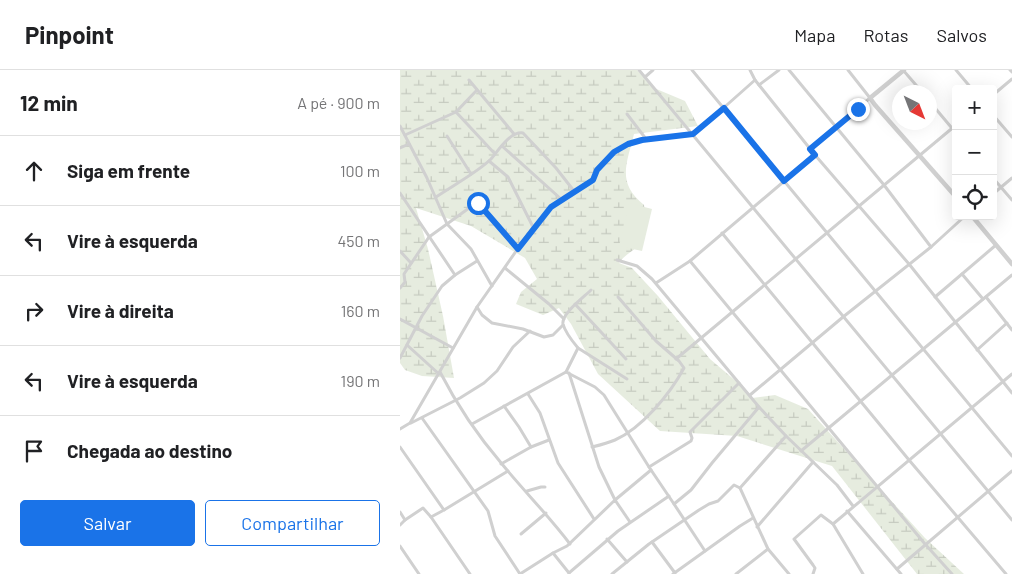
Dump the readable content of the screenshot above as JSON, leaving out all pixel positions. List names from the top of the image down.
{
  "north": "bottom right",
  "page": {
    "header": "Pinpoint",
    "nav": ["Mapa", "Rotas", "Salvos"],
    "heading": ["12 min", "A pé · 900 m"],
    "map_buttons": ["+", "−"],
    "list": [
      ["Siga em frente", "100 m"],
      ["Vire à esquerda", "450 m"],
      ["Vire à direita", "160 m"],
      ["Vire à esquerda", "190 m"],
      "Chegada ao destino"
    ],
    "buttons": ["Salvar", "Compartilhar"]
  }
}
